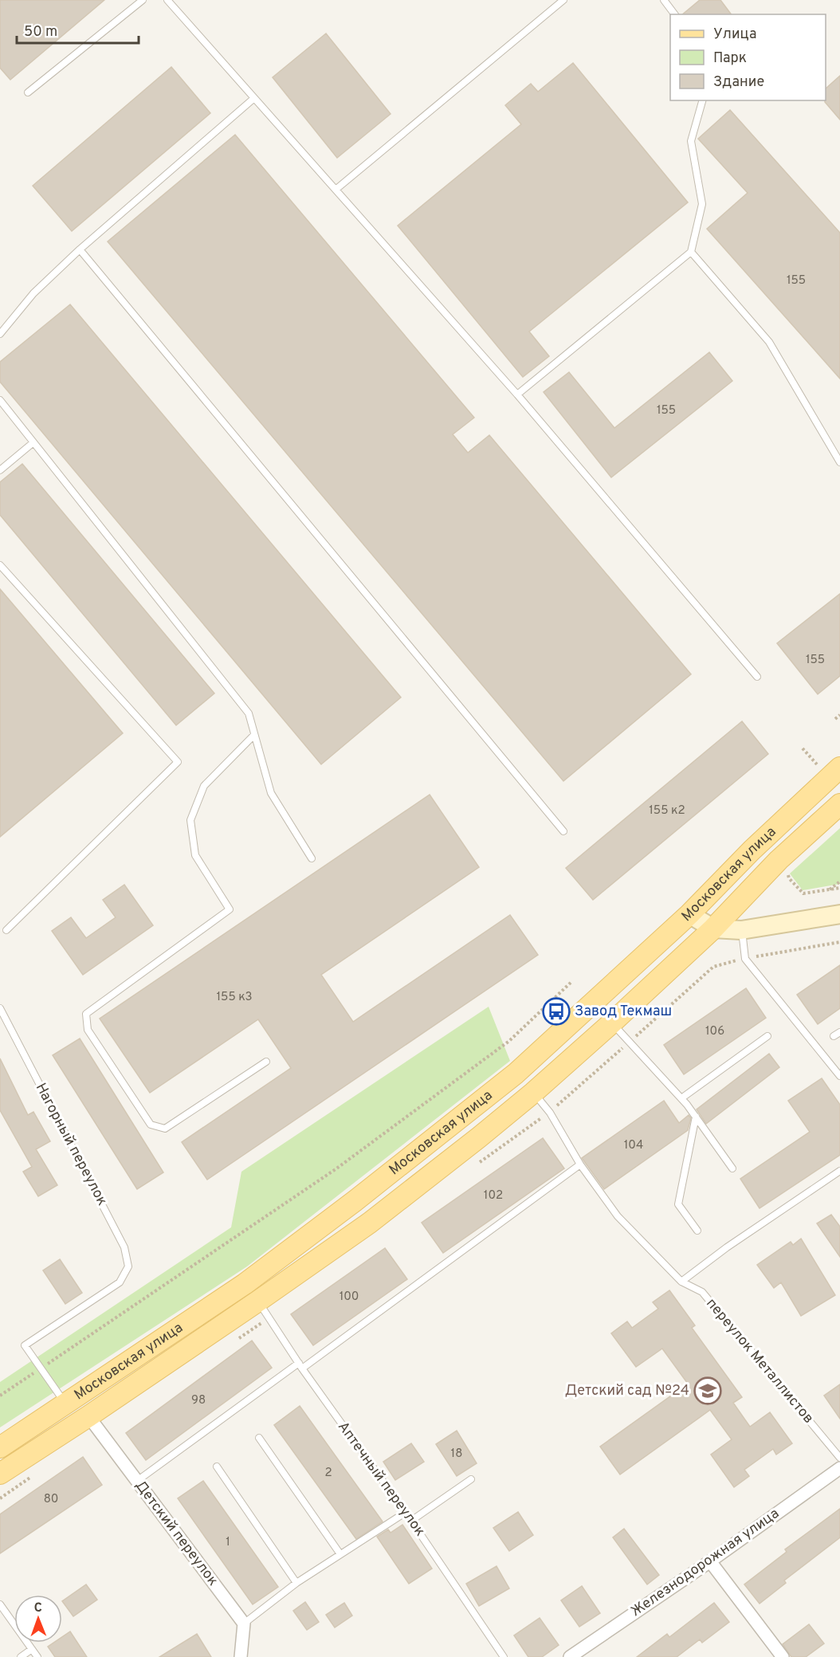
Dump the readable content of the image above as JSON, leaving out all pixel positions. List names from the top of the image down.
{
  "streets": {
    "main road": ["Московская улица"],
    "street": ["Детский переулок", "Железнодорожная улица"],
    "lane": ["Нагорный переулок", "переулок Металлистов", "Аптечный переулок"]
  },
  "crossings": [
    ["Московская улица", "переулок Металлистов"],
    ["Московская улица", "Аптечный переулок"],
    ["Московская улица", "Детский переулок"]
  ],
  "places": {
    "bus stop": ["Завод Текмаш"],
    "school or university": ["Детский сад №24"]
  },
  "house_numbers": [
    "155",
    "155",
    "155",
    "155 к2",
    "155 к3",
    "106",
    "104",
    "102",
    "100",
    "98",
    "18",
    "2",
    "80",
    "1"
  ],
  "legend": ["Улица", "Парк", "Здание"],
  "scale_bar": "50 m",
  "north": "top"
}
